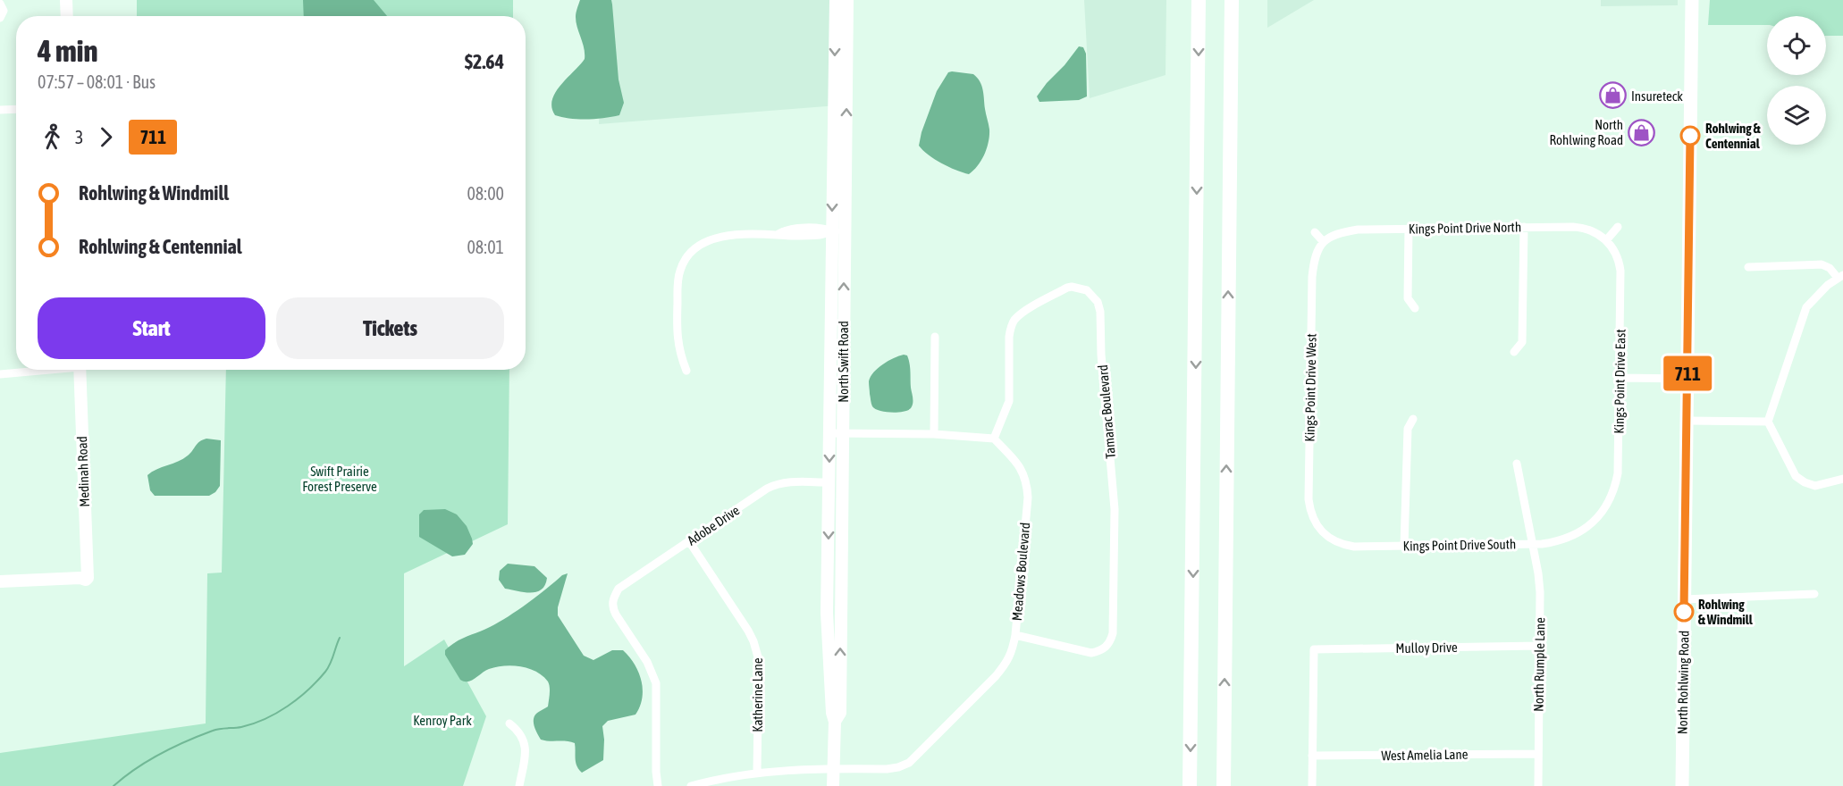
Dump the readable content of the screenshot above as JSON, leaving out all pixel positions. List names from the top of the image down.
{
  "streets": {
    "main road": ["North Rohlwing Road"],
    "street": [
      "Kings Point Drive North",
      "North Swift Road",
      "Kings Point Drive East",
      "Kings Point Drive West",
      "Tamarac Boulevard",
      "Medinah Road",
      "Adobe Drive",
      "Kings Point Drive South",
      "Meadows Boulevard",
      "Mulloy Drive",
      "North Rumple Lane",
      "Katherine Lane",
      "West Amelia Lane"
    ]
  },
  "crossings": [
    ["Kings Point Drive North", "Kings Point Drive East"],
    ["Kings Point Drive North", "Kings Point Drive West"],
    ["North Swift Road", "Adobe Drive"],
    ["North Swift Road", "Meadows Boulevard"],
    ["Kings Point Drive East", "Kings Point Drive South"],
    ["Kings Point Drive West", "Kings Point Drive South"],
    ["Tamarac Boulevard", "Meadows Boulevard"],
    ["Adobe Drive", "Katherine Lane"],
    ["Kings Point Drive South", "North Rumple Lane"],
    ["Meadows Boulevard", "Katherine Lane"],
    ["Mulloy Drive", "North Rumple Lane"],
    ["Mulloy Drive", "West Amelia Lane"],
    ["North Rumple Lane", "West Amelia Lane"]
  ],
  "parks": ["Swift Prairie Forest Preserve", "Kenroy Park"],
  "places": {
    "shop": ["Insureteck", "North Rohlwing Road"],
    "other": ["Rohlwing & Centennial", "Rohlwing & Windmill"]
  },
  "lines": ["bus line 711"],
  "page": {
    "on_map": "711",
    "heading": ["4 min", "07:57 – 08:01 · Bus", "$2.64"],
    "legs": ["3", "711"],
    "list": [
      {
        "name": "Rohlwing & Windmill",
        "value": "08:00"
      },
      {
        "name": "Rohlwing & Centennial",
        "value": "08:01"
      }
    ],
    "buttons": ["Start", "Tickets"]
  }
}
